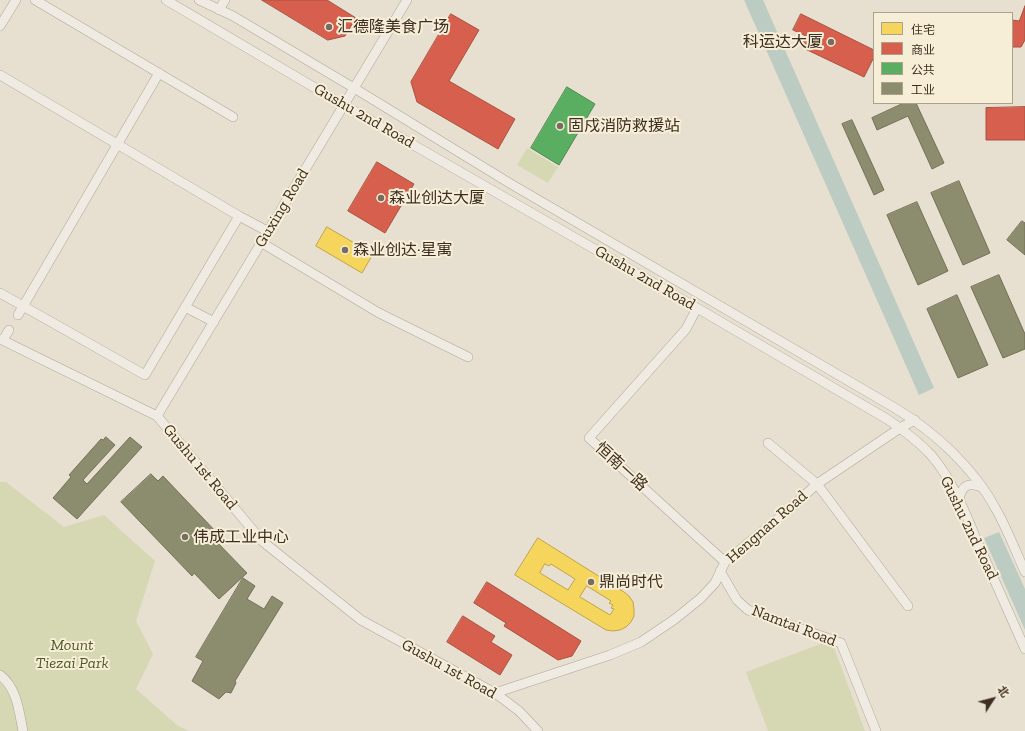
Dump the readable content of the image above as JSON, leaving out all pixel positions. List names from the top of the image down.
{
  "streets": {
    "street": [
      "Gushu 2nd Road",
      "Guxing Road",
      "Gushu 1st Road",
      "恒南一路",
      "Hengnan Road",
      "Namtai Road"
    ]
  },
  "crossings": [
    ["Gushu 2nd Road", "Guxing Road"],
    ["Gushu 2nd Road", "恒南一路"],
    ["Gushu 2nd Road", "Hengnan Road"],
    ["Guxing Road", "Gushu 1st Road"],
    ["Gushu 1st Road", "Hengnan Road"],
    ["恒南一路", "Hengnan Road"],
    ["Hengnan Road", "Namtai Road"]
  ],
  "parks": ["Mount Tiezai Park"],
  "places": [
    "汇德隆美食广场",
    "科运达大厦",
    "固戍消防救援站",
    "森业创达大厦",
    "森业创达·星寓",
    "伟成工业中心",
    "鼎尚时代"
  ],
  "legend": [
    "住宅",
    "商业",
    "公共",
    "工业"
  ],
  "north": "top right"
}
